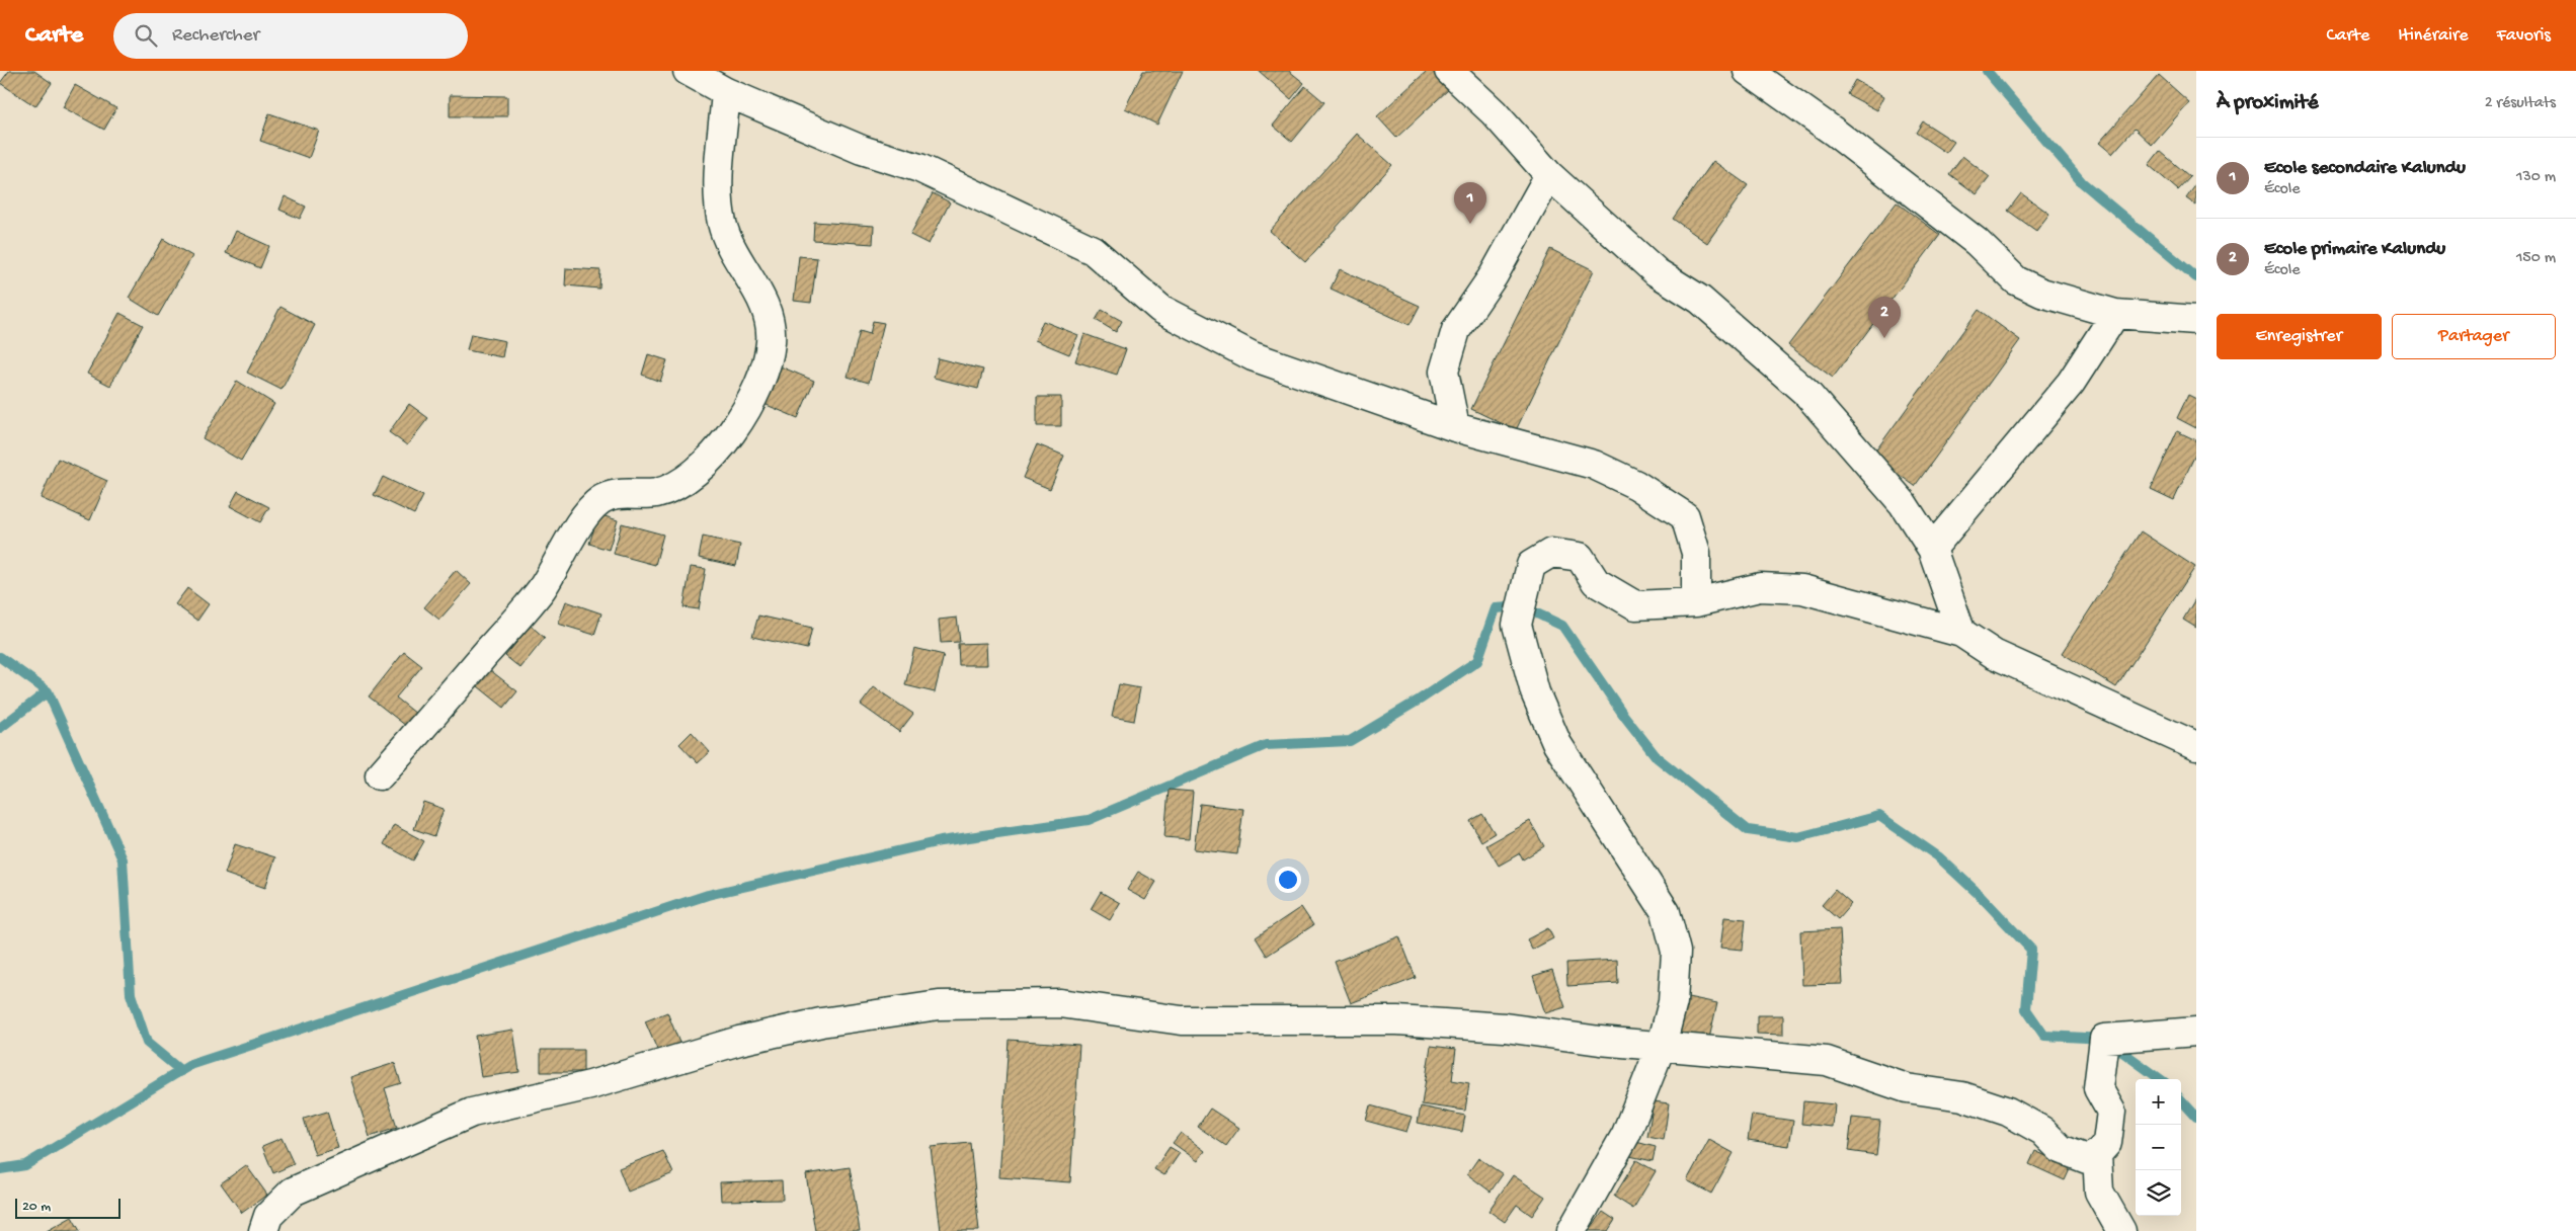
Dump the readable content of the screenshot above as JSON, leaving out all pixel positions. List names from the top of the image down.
{
  "scale_bar": "20 m",
  "page": {
    "header": "Carte",
    "search": "Rechercher",
    "nav": ["Carte", "Itinéraire", "Favoris"],
    "heading": ["À proximité", "2 résultats"],
    "list": [
      {
        "mark": "1",
        "name": "Ecole secondaire Kalundu",
        "note": "École",
        "value": "130 m"
      },
      {
        "mark": "2",
        "name": "Ecole primaire Kalundu",
        "note": "École",
        "value": "150 m"
      }
    ],
    "pins": ["1", "2"],
    "buttons": ["Enregistrer", "Partager"],
    "map_buttons": ["+", "−"],
    "scale": "20 m"
  }
}
